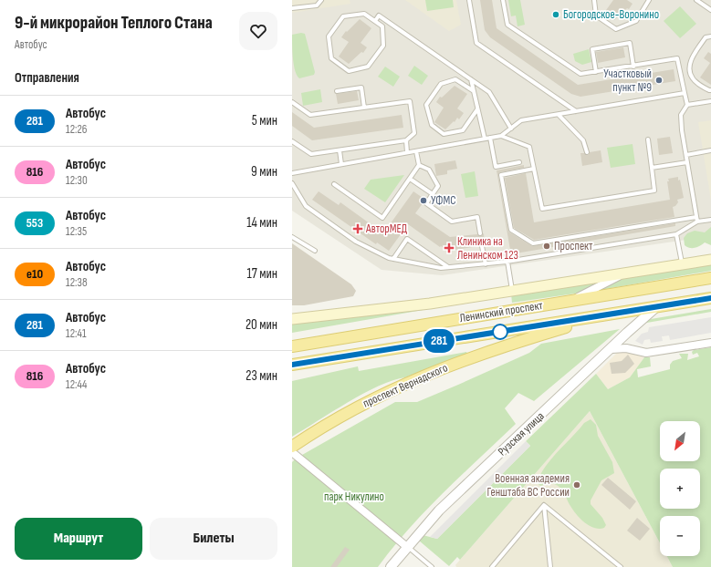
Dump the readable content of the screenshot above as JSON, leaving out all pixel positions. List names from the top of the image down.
{
  "streets": {
    "main road": ["Ленинский проспект", "проспект Вернадского"],
    "street": ["Рузская улица"]
  },
  "crossings": [
    ["Ленинский проспект", "проспект Вернадского"],
    ["Ленинский проспект", "Рузская улица"]
  ],
  "parks": ["парк Никулино"],
  "places": {
    "other": [
      "Богородское-Воронино",
      "Участковый пункт №9",
      "УФМС",
      "Проспект",
      "Военная академия Генштаба ВС России"
    ],
    "health": ["АвторМЕД", "Клиника на Ленинском 123"]
  },
  "lines": ["bus line 281"],
  "north": "bottom left",
  "page": {
    "heading": [
      ["9-й микрорайон Теплого Стана", "Автобус"],
      "Отправления"
    ],
    "on_map": "281",
    "list": [
      {
        "mark": "281",
        "name": "Автобус",
        "note": "12:26",
        "value": "5 мин"
      },
      {
        "mark": "816",
        "name": "Автобус",
        "note": "12:30",
        "value": "9 мин"
      },
      {
        "mark": "553",
        "name": "Автобус",
        "note": "12:35",
        "value": "14 мин"
      },
      {
        "mark": "е10",
        "name": "Автобус",
        "note": "12:38",
        "value": "17 мин"
      },
      {
        "mark": "281",
        "name": "Автобус",
        "note": "12:41",
        "value": "20 мин"
      },
      {
        "mark": "816",
        "name": "Автобус",
        "note": "12:44",
        "value": "23 мин"
      }
    ],
    "map_buttons": ["+", "−"],
    "buttons": ["Маршрут", "Билеты"]
  }
}
